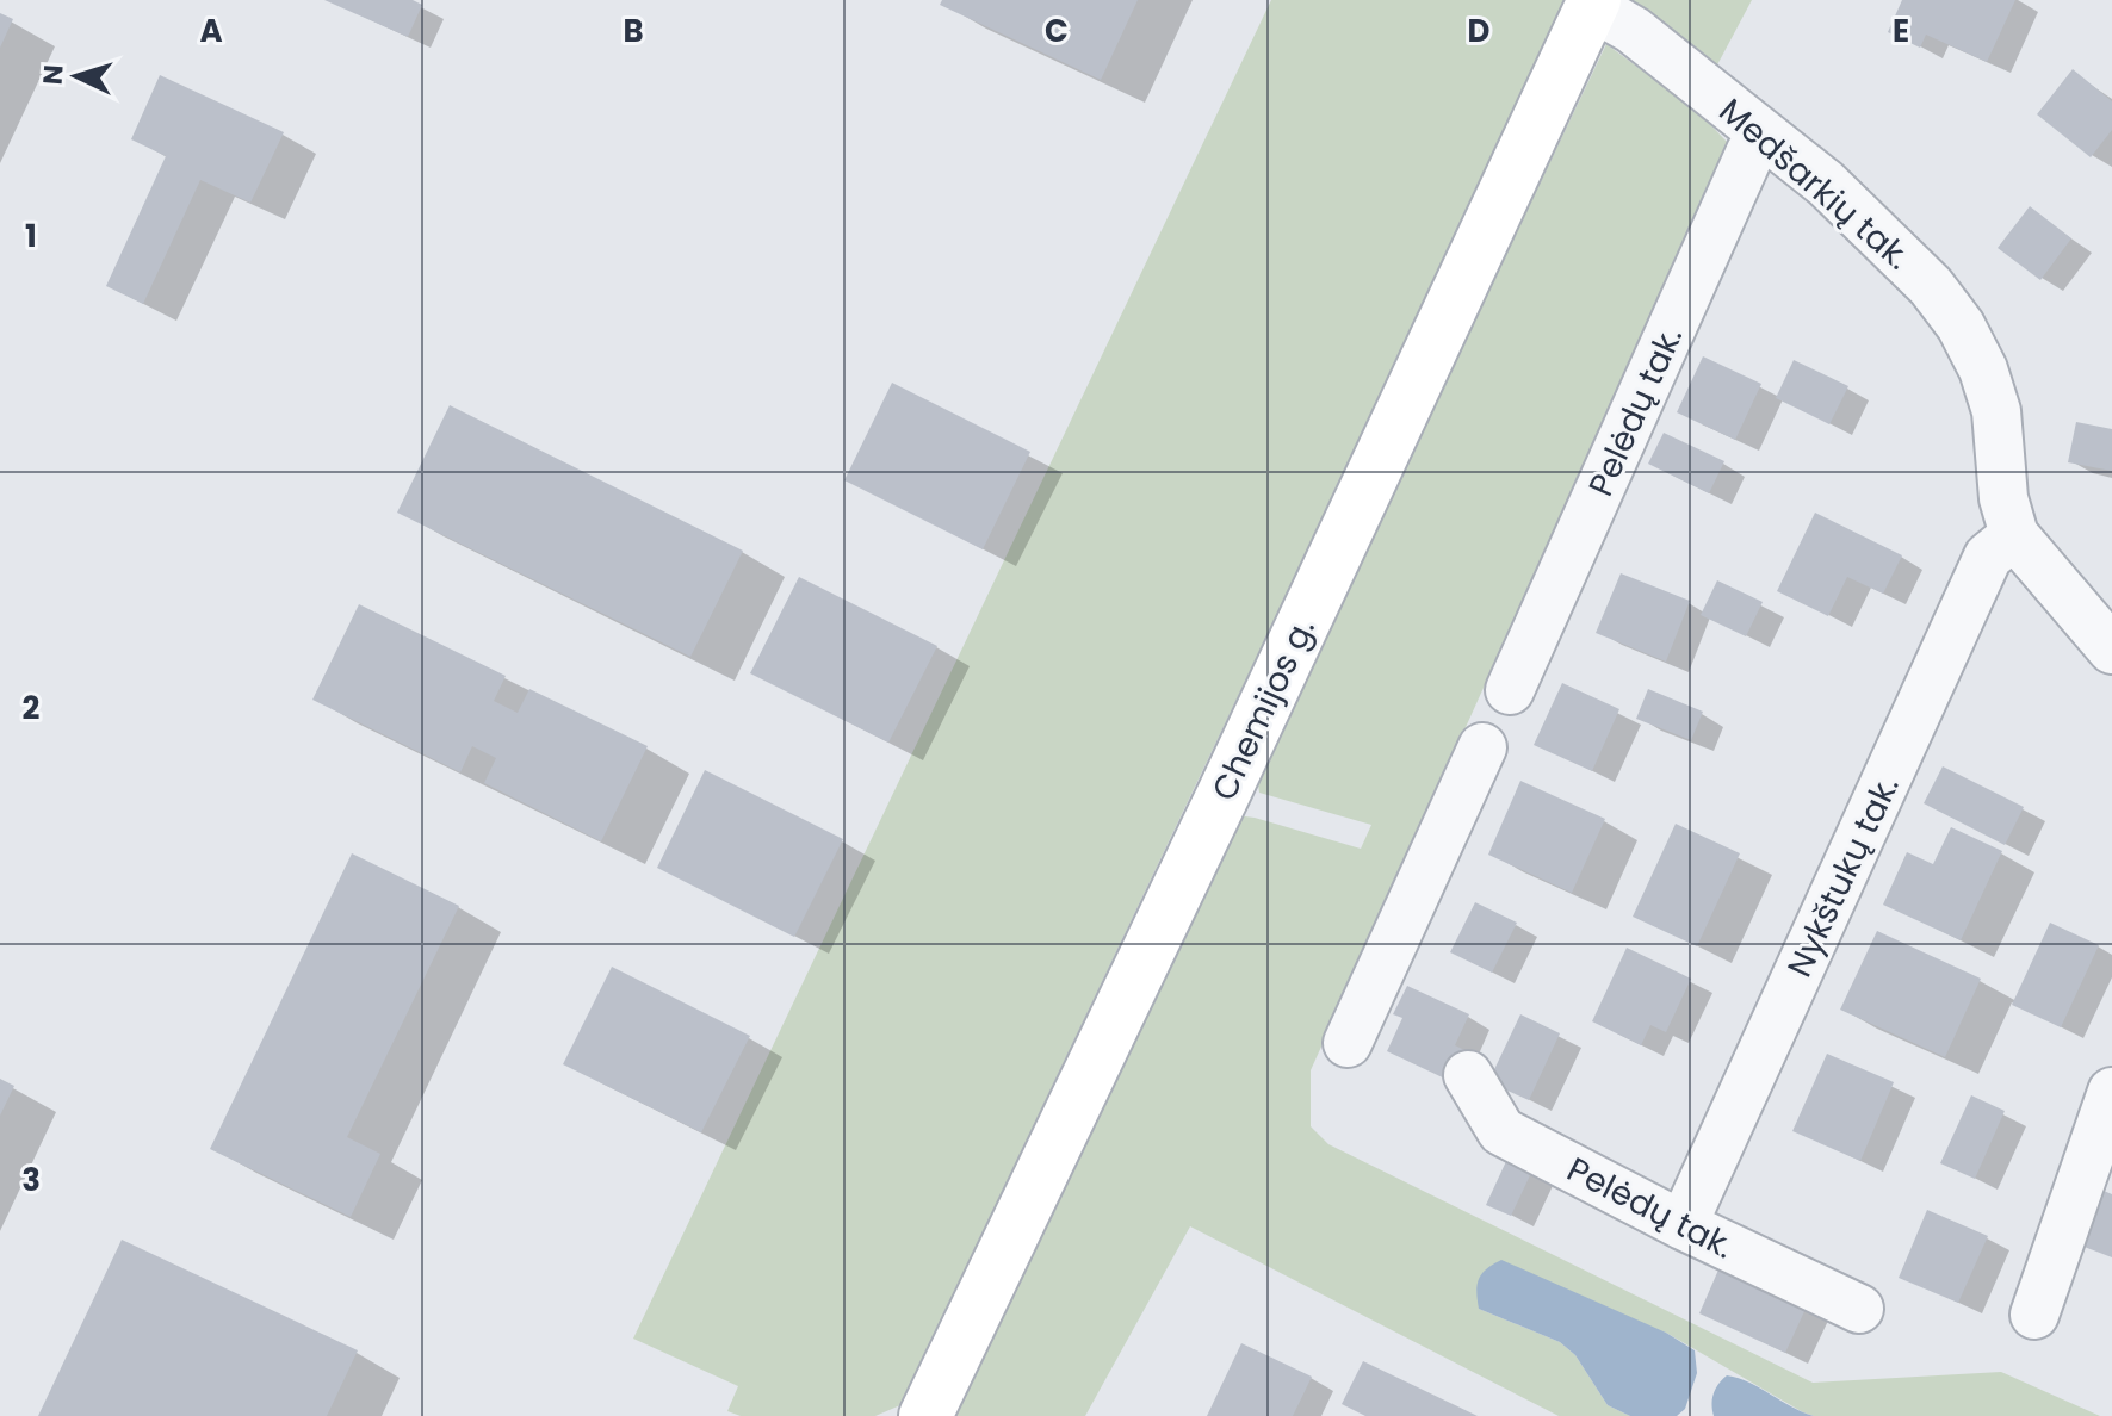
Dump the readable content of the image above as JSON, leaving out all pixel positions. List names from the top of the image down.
{
  "streets": {
    "main road": ["Chemijos g."],
    "street": ["Medšarkių tak.", "Pelėdų tak.", "Nykštukų tak."]
  },
  "crossings": [
    ["Medšarkių tak.", "Pelėdų tak."],
    ["Medšarkių tak.", "Chemijos g."],
    ["Medšarkių tak.", "Nykštukų tak."],
    ["Pelėdų tak.", "Nykštukų tak."]
  ],
  "north": "left",
  "grid": {
    "columns": [
      "A",
      "B",
      "C",
      "D",
      "E"
    ],
    "rows": ["1", "2", "3"]
  }
}
